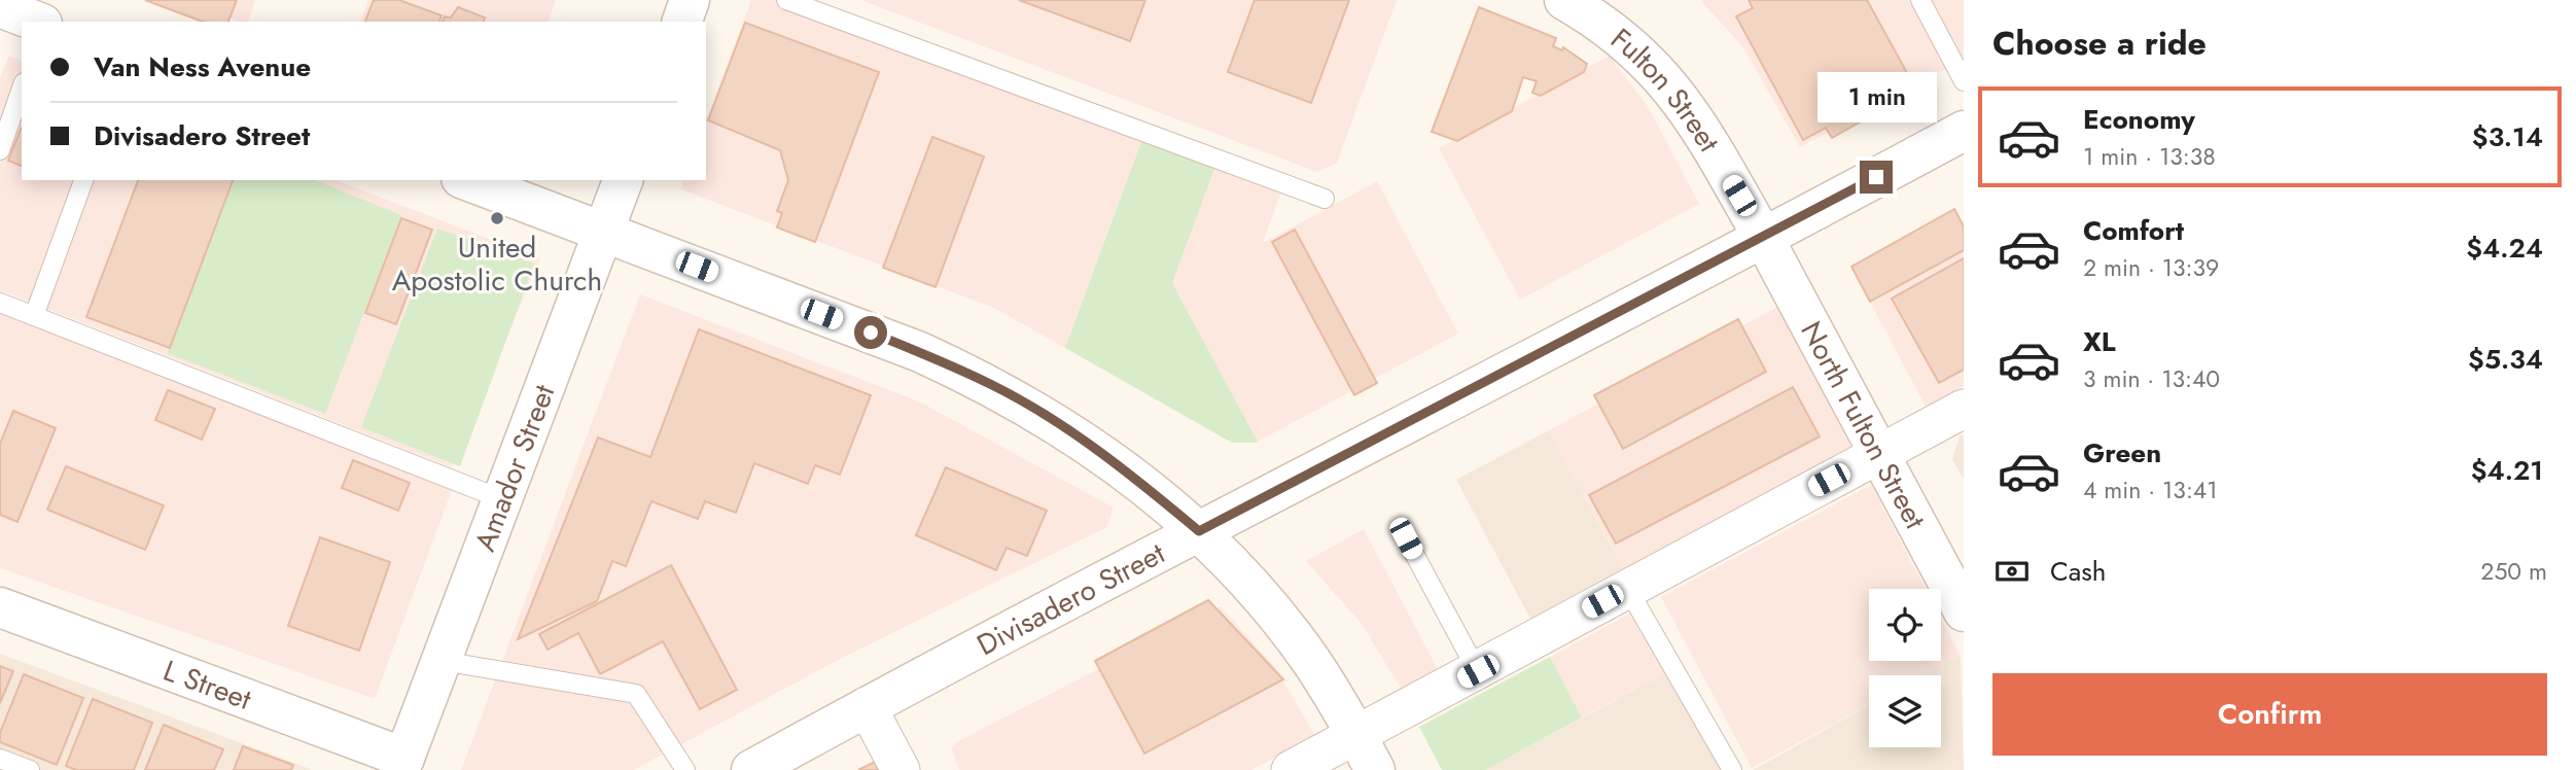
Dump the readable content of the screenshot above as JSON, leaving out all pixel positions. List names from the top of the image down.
{
  "streets": {
    "main road": [
      "Fulton Street",
      "North Fulton Street",
      "Amador Street",
      "Divisadero Street",
      "L Street"
    ]
  },
  "crossings": [
    ["Fulton Street", "North Fulton Street"],
    ["Fulton Street", "Divisadero Street"],
    ["North Fulton Street", "Divisadero Street"],
    ["Amador Street", "L Street"]
  ],
  "places": ["United Apostolic Church"],
  "page": {
    "heading": "Choose a ride",
    "banner": ["Van Ness Avenue", "Divisadero Street"],
    "bubble": "1 min",
    "list": [
      {
        "name": "Economy",
        "note": "1 min · 13:38",
        "value": "$3.14"
      },
      {
        "name": "Comfort",
        "note": "2 min · 13:39",
        "value": "$4.24"
      },
      {
        "name": "XL",
        "note": "3 min · 13:40",
        "value": "$5.34"
      },
      {
        "name": "Green",
        "note": "4 min · 13:41",
        "value": "$4.21"
      }
    ],
    "pay": ["Cash", "250 m"],
    "buttons": "Confirm"
  }
}
